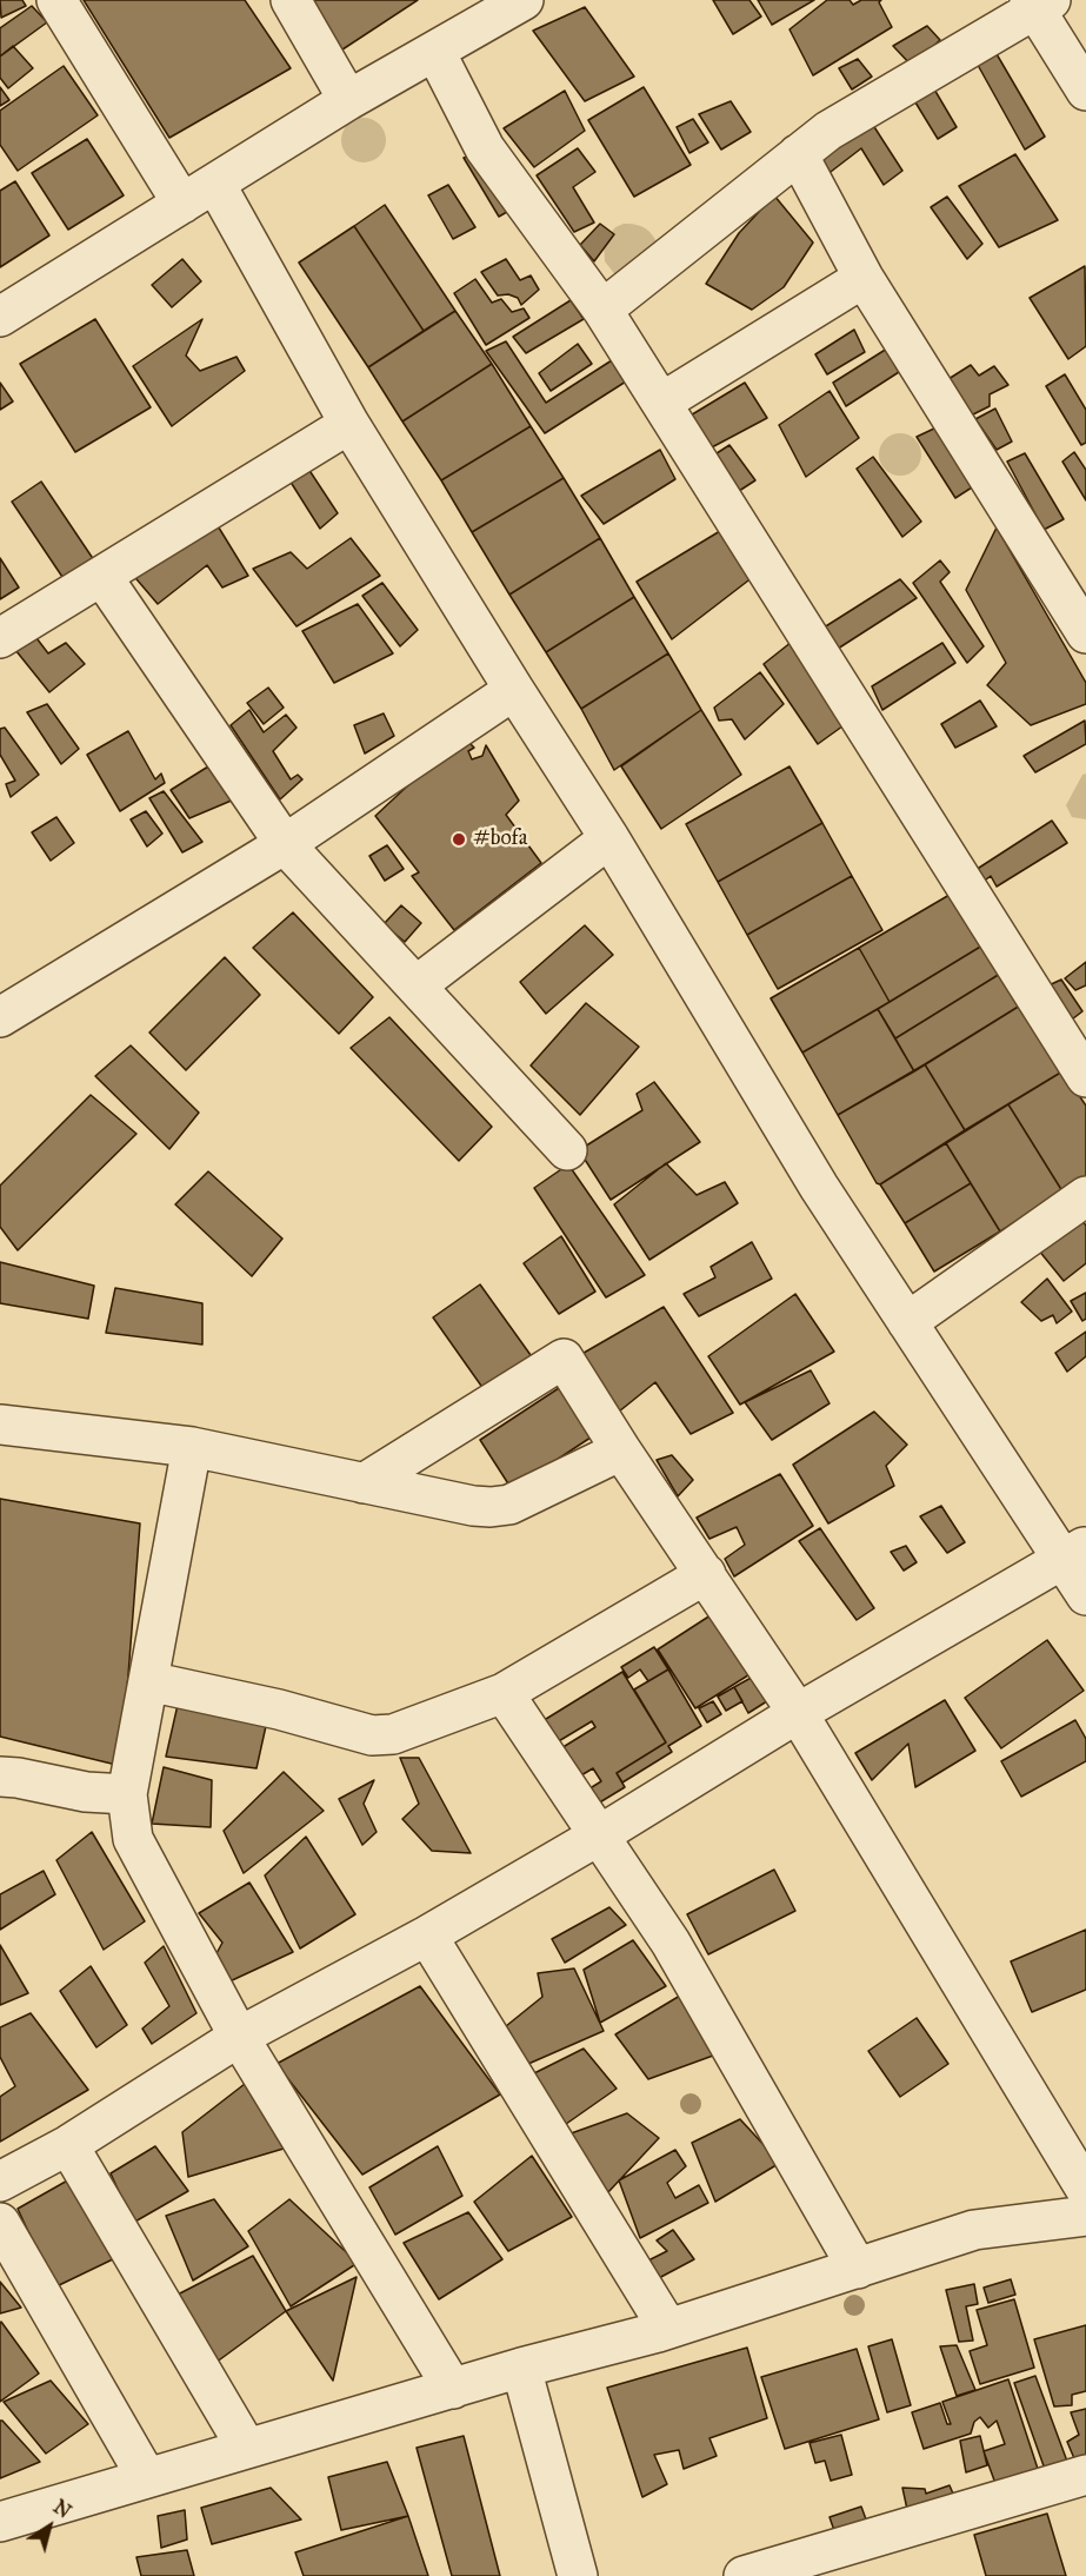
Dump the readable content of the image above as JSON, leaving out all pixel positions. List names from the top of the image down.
{
  "places": ["#bofa"],
  "north": "top right"
}
